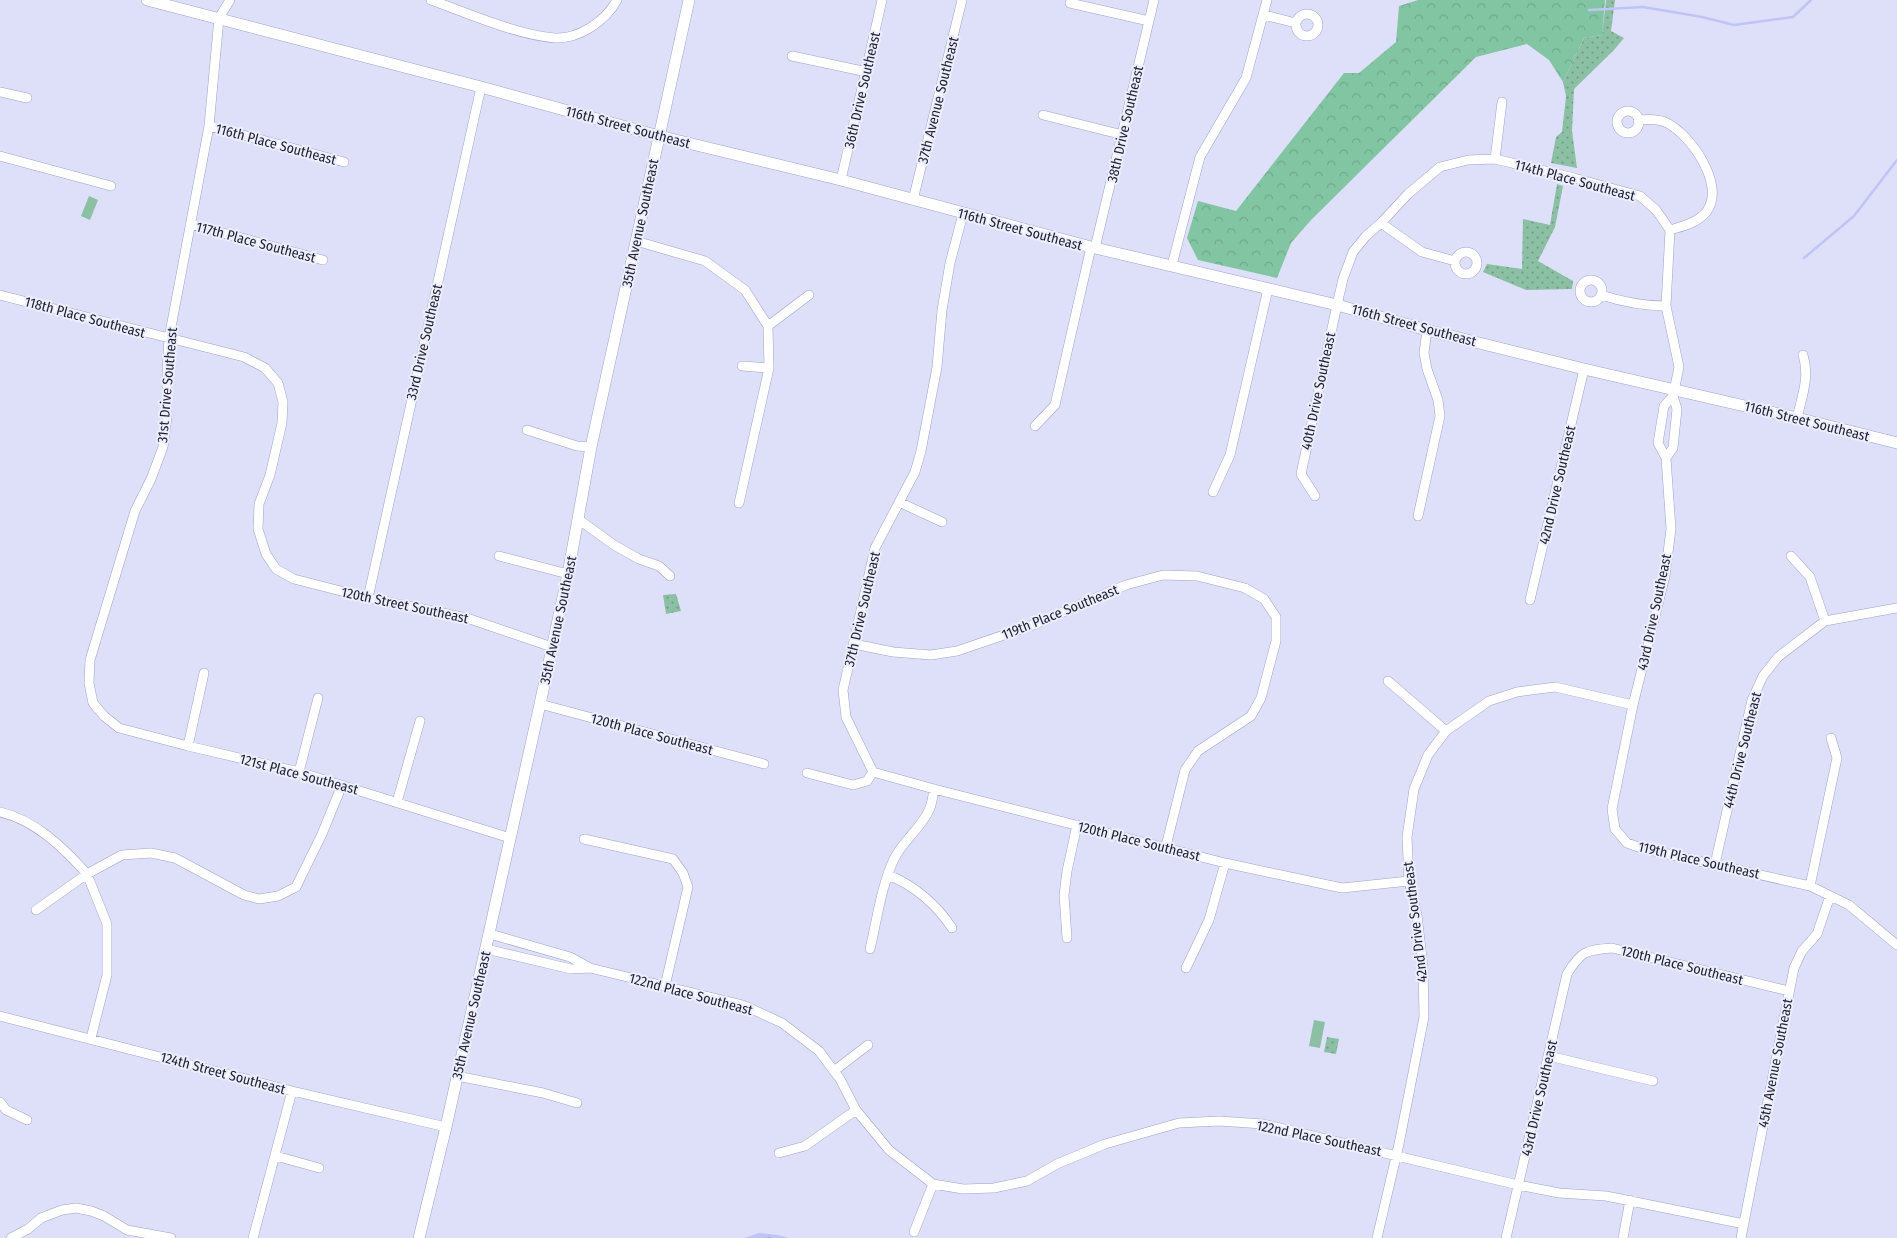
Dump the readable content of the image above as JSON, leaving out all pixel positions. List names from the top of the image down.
{
  "streets": {
    "street": [
      "36th Drive Southeast",
      "37th Avenue Southeast",
      "38th Drive Southeast",
      "116th Street Southeast",
      "116th Place Southeast",
      "114th Place Southeast",
      "35th Avenue Southeast",
      "117th Place Southeast",
      "118th Place Southeast",
      "33rd Drive Southeast",
      "31st Drive Southeast",
      "40th Drive Southeast",
      "42nd Drive Southeast",
      "120th Street Southeast",
      "37th Drive Southeast",
      "119th Place Southeast",
      "43rd Drive Southeast",
      "120th Place Southeast",
      "44th Drive Southeast",
      "121st Place Southeast",
      "122nd Place Southeast",
      "45th Avenue Southeast",
      "124th Street Southeast"
    ]
  },
  "crossings": [
    ["36th Drive Southeast", "116th Street Southeast"],
    ["37th Avenue Southeast", "116th Street Southeast"],
    ["38th Drive Southeast", "116th Street Southeast"],
    ["116th Street Southeast", "35th Avenue Southeast"],
    ["116th Street Southeast", "33rd Drive Southeast"],
    ["116th Street Southeast", "31st Drive Southeast"],
    ["116th Street Southeast", "40th Drive Southeast"],
    ["116th Street Southeast", "42nd Drive Southeast"],
    ["116th Street Southeast", "37th Drive Southeast"],
    ["116th Street Southeast", "43rd Drive Southeast"],
    ["116th Place Southeast", "31st Drive Southeast"],
    ["114th Place Southeast", "40th Drive Southeast"],
    ["114th Place Southeast", "43rd Drive Southeast"],
    ["35th Avenue Southeast", "120th Street Southeast"],
    ["35th Avenue Southeast", "120th Place Southeast"],
    ["35th Avenue Southeast", "121st Place Southeast"],
    ["35th Avenue Southeast", "122nd Place Southeast"],
    ["35th Avenue Southeast", "124th Street Southeast"],
    ["117th Place Southeast", "31st Drive Southeast"],
    ["118th Place Southeast", "31st Drive Southeast"],
    ["118th Place Southeast", "120th Street Southeast"],
    ["33rd Drive Southeast", "120th Street Southeast"],
    ["31st Drive Southeast", "121st Place Southeast"],
    ["42nd Drive Southeast", "120th Place Southeast"],
    ["42nd Drive Southeast", "122nd Place Southeast"],
    ["37th Drive Southeast", "119th Place Southeast"],
    ["37th Drive Southeast", "120th Place Southeast"],
    ["119th Place Southeast", "43rd Drive Southeast"],
    ["119th Place Southeast", "120th Place Southeast"],
    ["119th Place Southeast", "44th Drive Southeast"],
    ["119th Place Southeast", "45th Avenue Southeast"],
    ["43rd Drive Southeast", "120th Place Southeast"],
    ["43rd Drive Southeast", "122nd Place Southeast"],
    ["120th Place Southeast", "45th Avenue Southeast"],
    ["122nd Place Southeast", "45th Avenue Southeast"]
  ]
}
